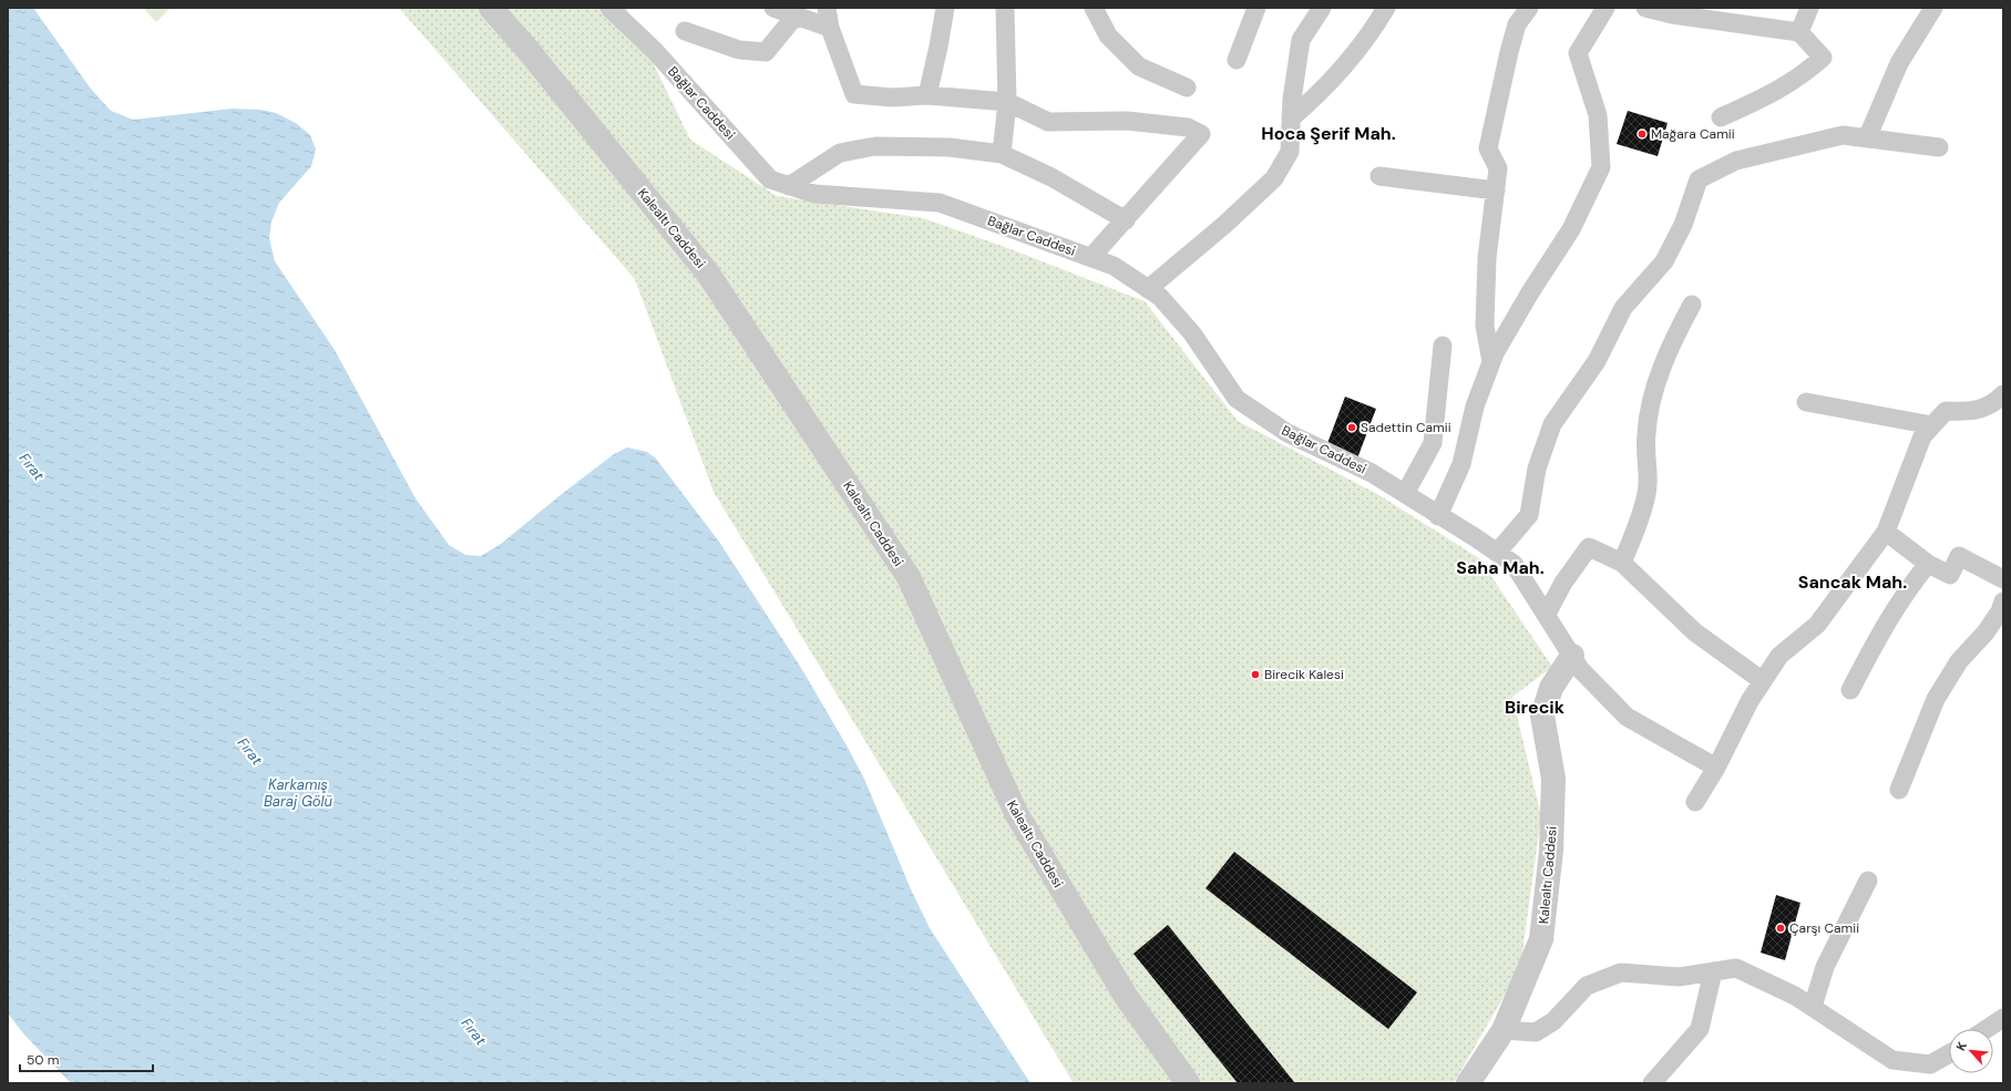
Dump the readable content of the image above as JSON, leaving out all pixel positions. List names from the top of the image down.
{
  "streets": {
    "street": ["Bağlar Caddesi", "Kalealtı Caddesi"]
  },
  "crossings": [
    ["Bağlar Caddesi", "Kalealtı Caddesi"]
  ],
  "districts": [
    "Hoca Şerif Mah.",
    "Saha Mah.",
    "Sancak Mah.",
    "Birecik"
  ],
  "water": ["Fırat", "Karkamış Baraj Gölü"],
  "places": [
    "Mağara Camii",
    "Sadettin Camii",
    "Birecik Kalesi",
    "Çarşı Camii"
  ],
  "scale_bar": "50 m",
  "north": "top left"
}
